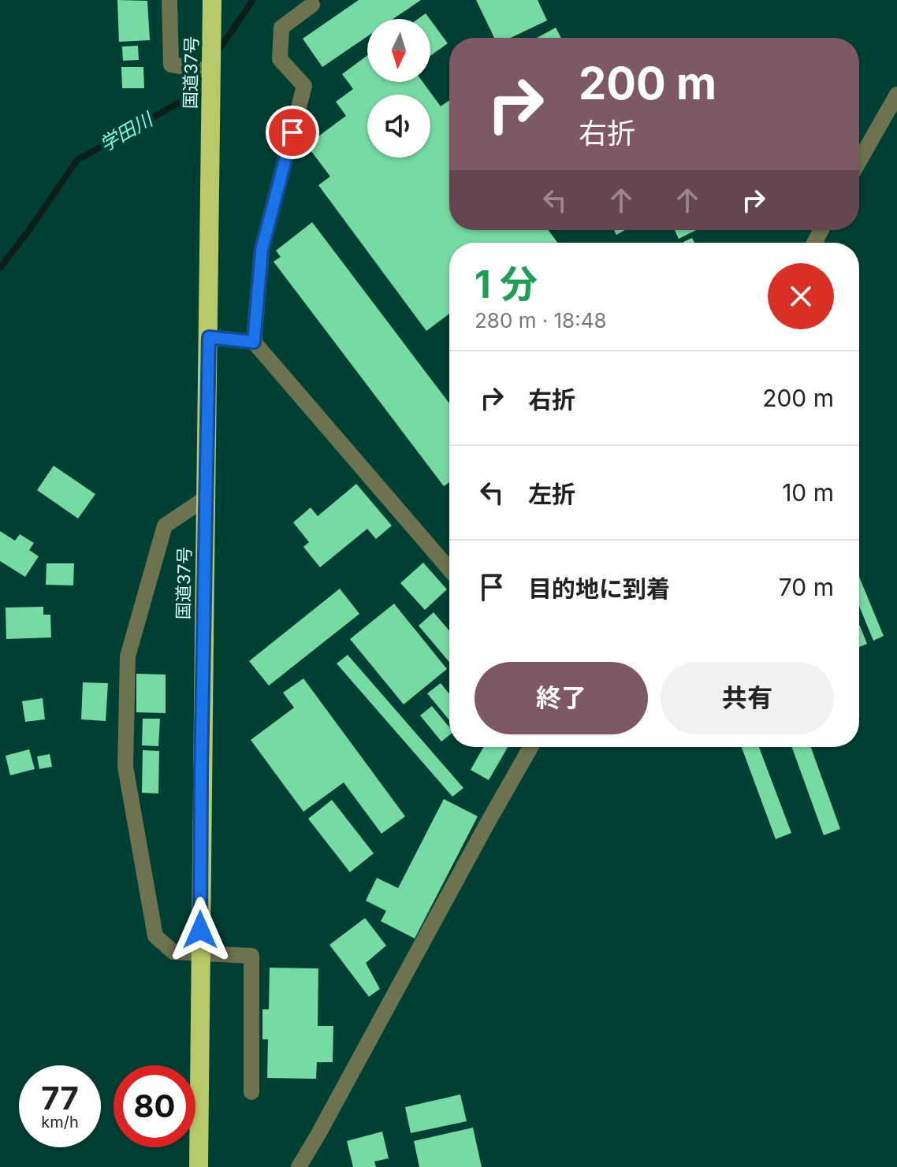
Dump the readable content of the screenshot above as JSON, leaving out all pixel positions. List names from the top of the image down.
{
  "streets": {
    "highway": ["国道37号"]
  },
  "water": ["学田川"],
  "north": "bottom",
  "page": {
    "turn": ["200 m", "右折"],
    "heading": ["1 分", "280 m · 18:48"],
    "list": [
      {
        "name": "右折",
        "value": "200 m"
      },
      {
        "name": "左折",
        "value": "10 m"
      },
      {
        "name": "目的地に到着",
        "value": "70 m"
      }
    ],
    "buttons": ["終了", "共有"],
    "speed": "77 km/h",
    "limit": "80"
  }
}
